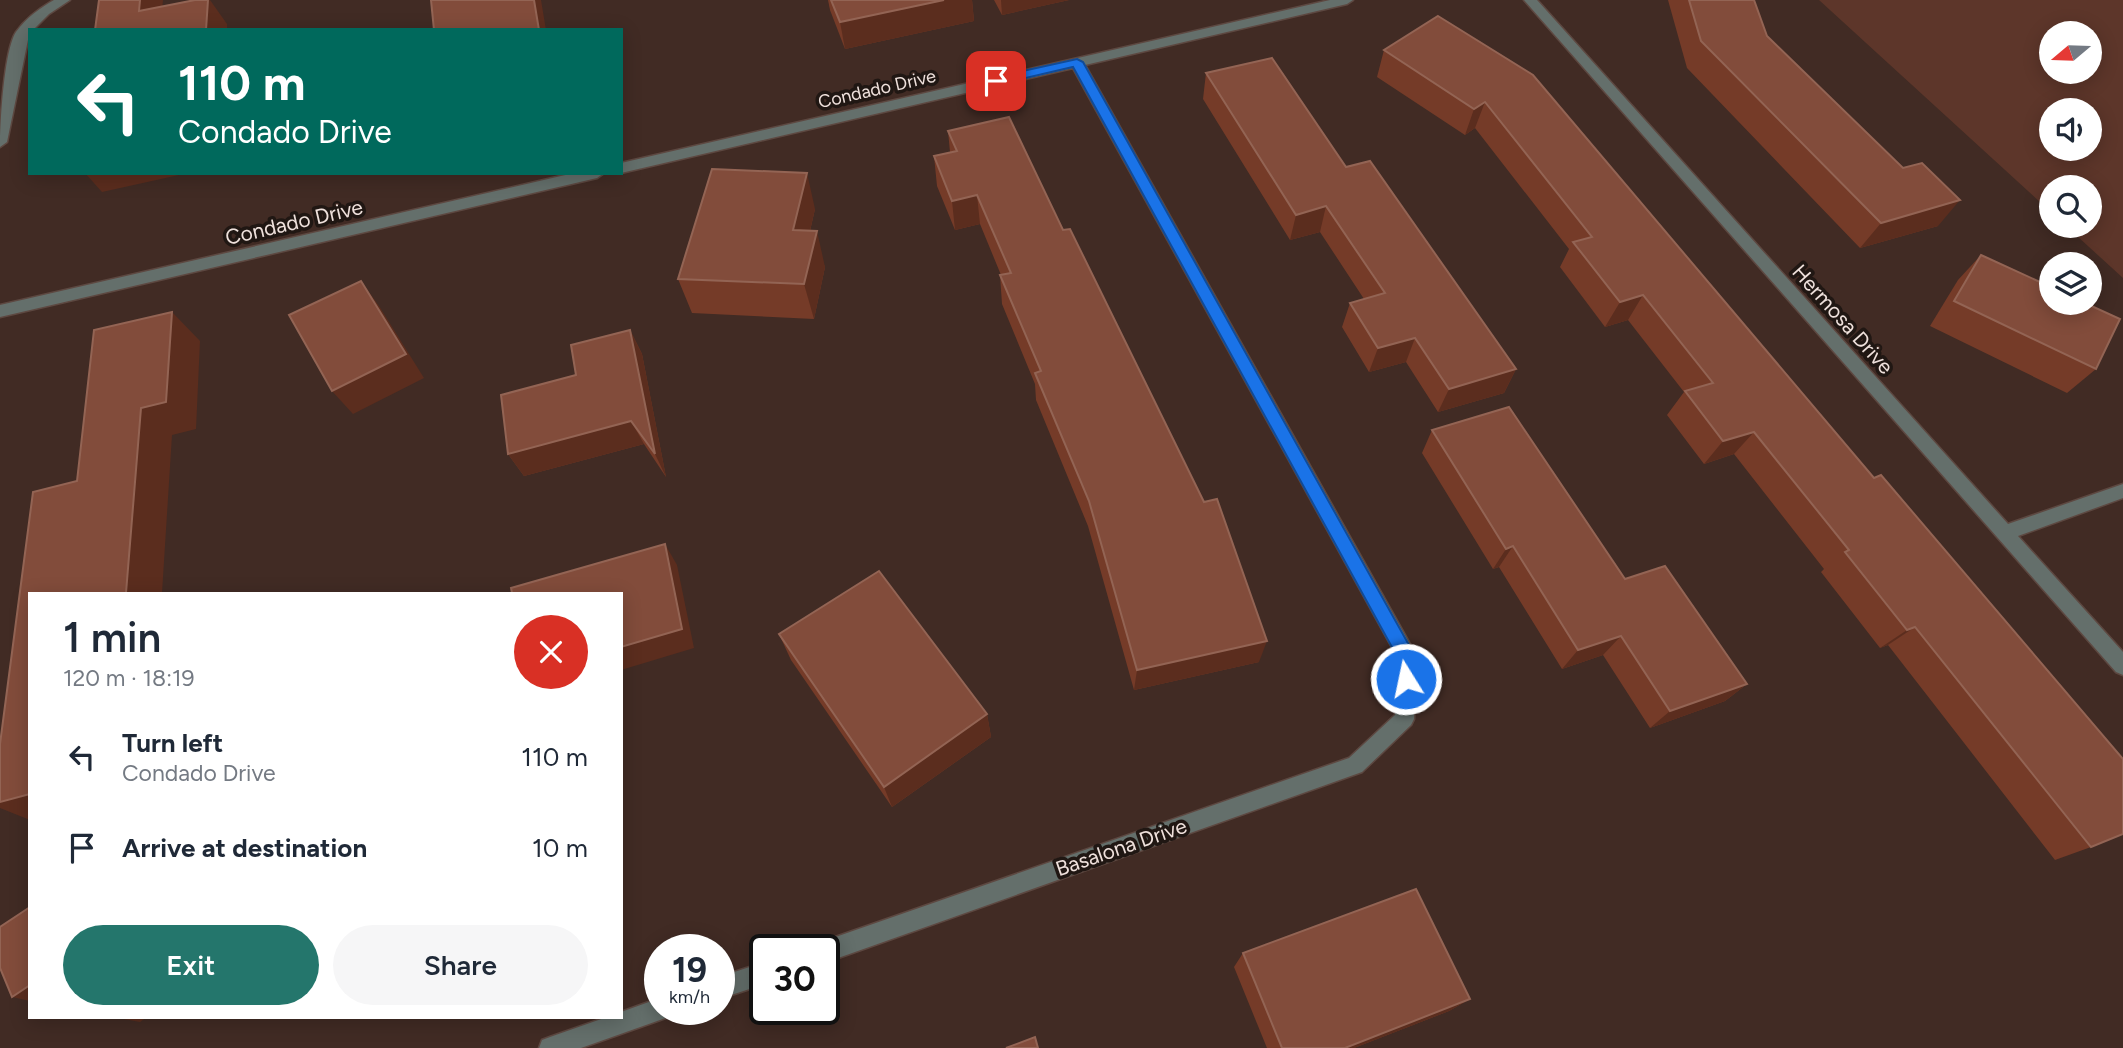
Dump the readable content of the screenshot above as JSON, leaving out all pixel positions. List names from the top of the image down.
{
  "streets": {
    "street": ["Condado Drive", "Hermosa Drive", "Basalona Drive"]
  },
  "crossings": [
    ["Condado Drive", "Basalona Drive"]
  ],
  "north": "left",
  "page": {
    "turn": ["110 m", "Condado Drive"],
    "heading": ["1 min", "120 m · 18:19"],
    "list": [
      {
        "name": "Turn left",
        "note": "Condado Drive",
        "value": "110 m"
      },
      {
        "name": "Arrive at destination",
        "value": "10 m"
      }
    ],
    "buttons": ["Exit", "Share"],
    "speed": "19 km/h",
    "limit": "30"
  }
}
